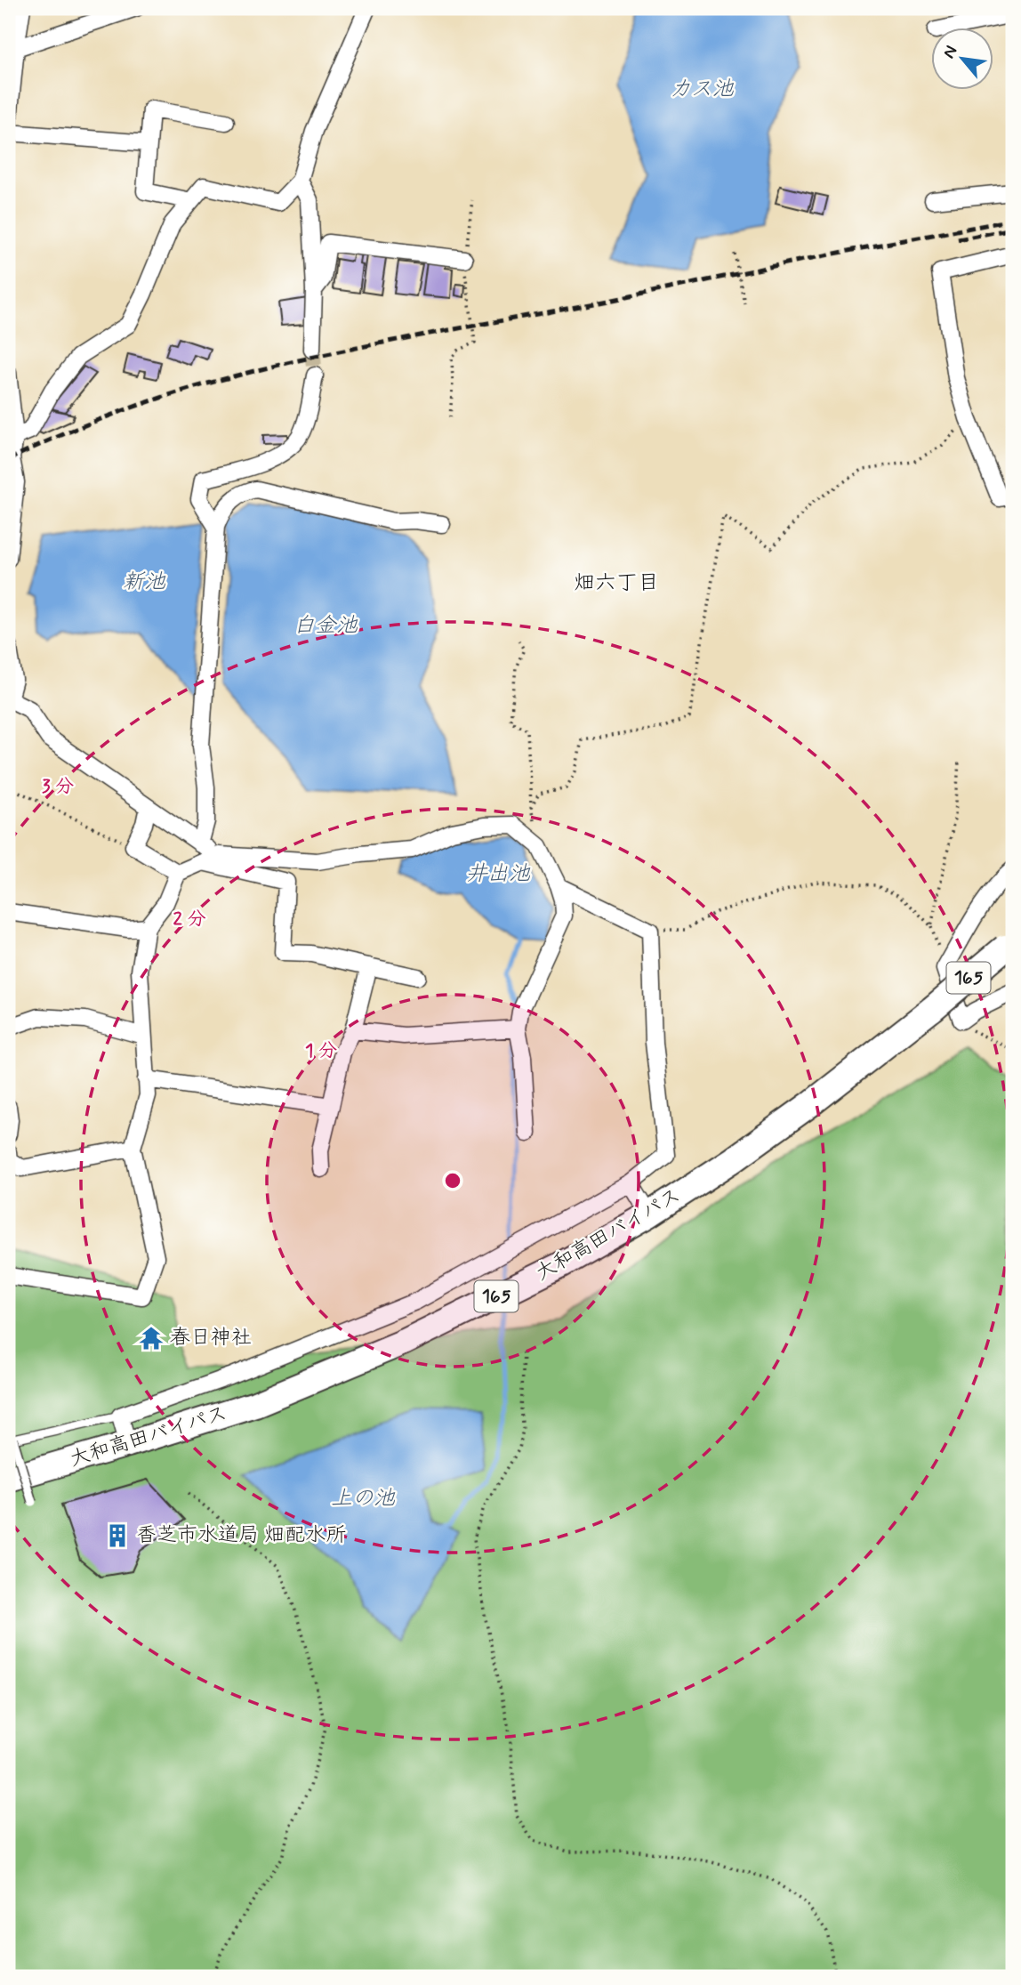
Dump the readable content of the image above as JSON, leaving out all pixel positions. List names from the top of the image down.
{
  "streets": {
    "highway": ["165", "大和高田バイパス"]
  },
  "districts": ["畑六丁目"],
  "water": [
    "カス池",
    "新池",
    "白金池",
    "井出池",
    "上の池"
  ],
  "places": {
    "temple": ["春日神社"],
    "building": ["香芝市水道局 畑配水所"]
  },
  "north": "top left",
  "rings": ["3 分", "2 分", "1 分"]
}
